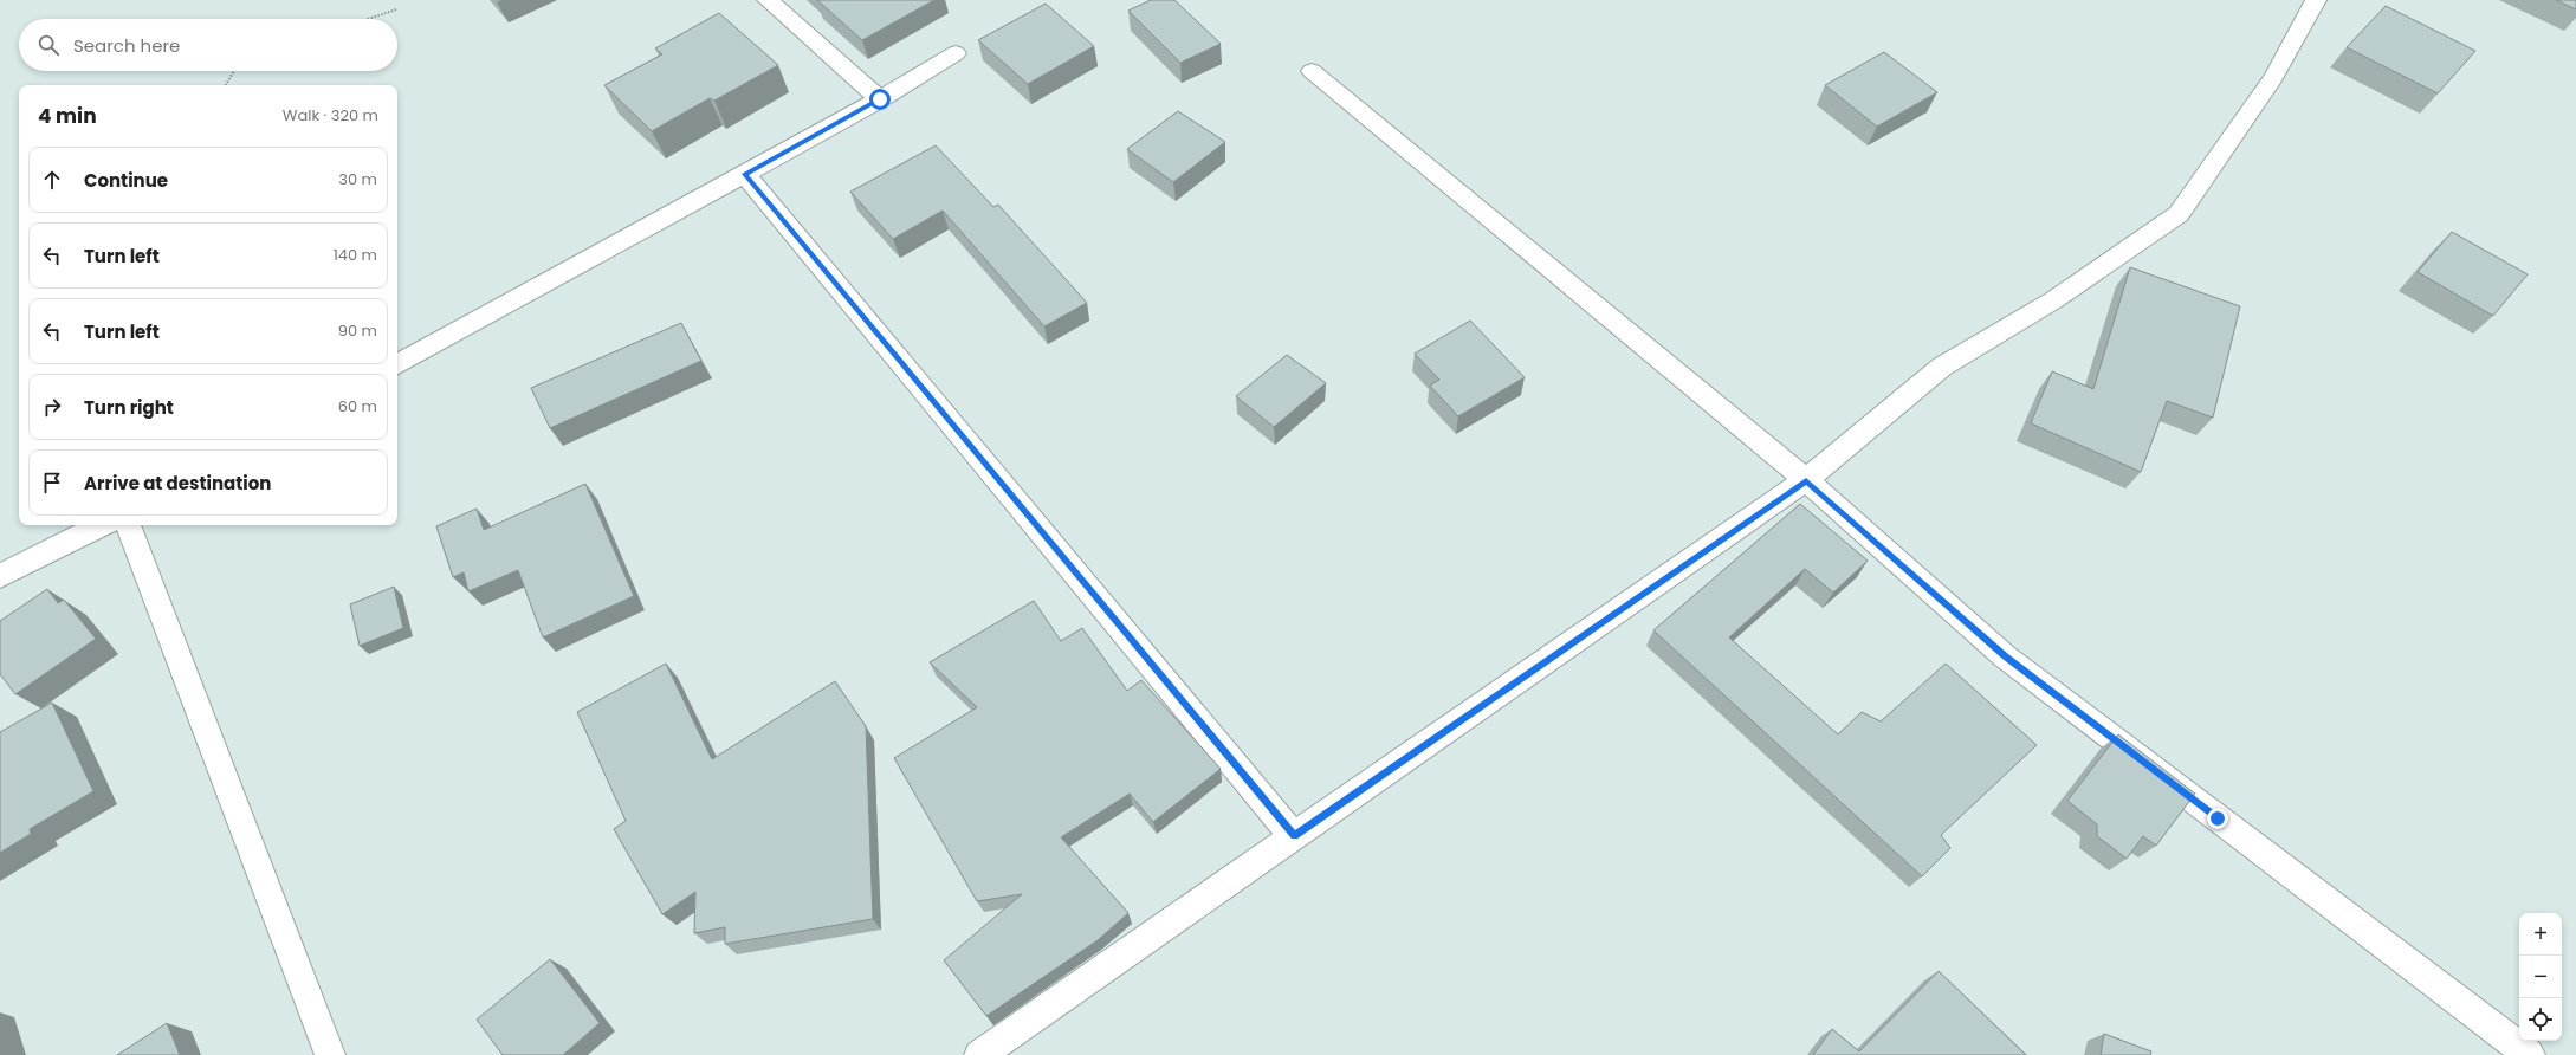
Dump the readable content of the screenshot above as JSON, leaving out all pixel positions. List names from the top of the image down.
{
  "page": {
    "search": "Search here",
    "heading": ["4 min", "Walk · 320 m"],
    "list": [
      ["Continue", "30 m"],
      ["Turn left", "140 m"],
      ["Turn left", "90 m"],
      ["Turn right", "60 m"],
      "Arrive at destination"
    ],
    "map_buttons": ["+", "−"]
  }
}
